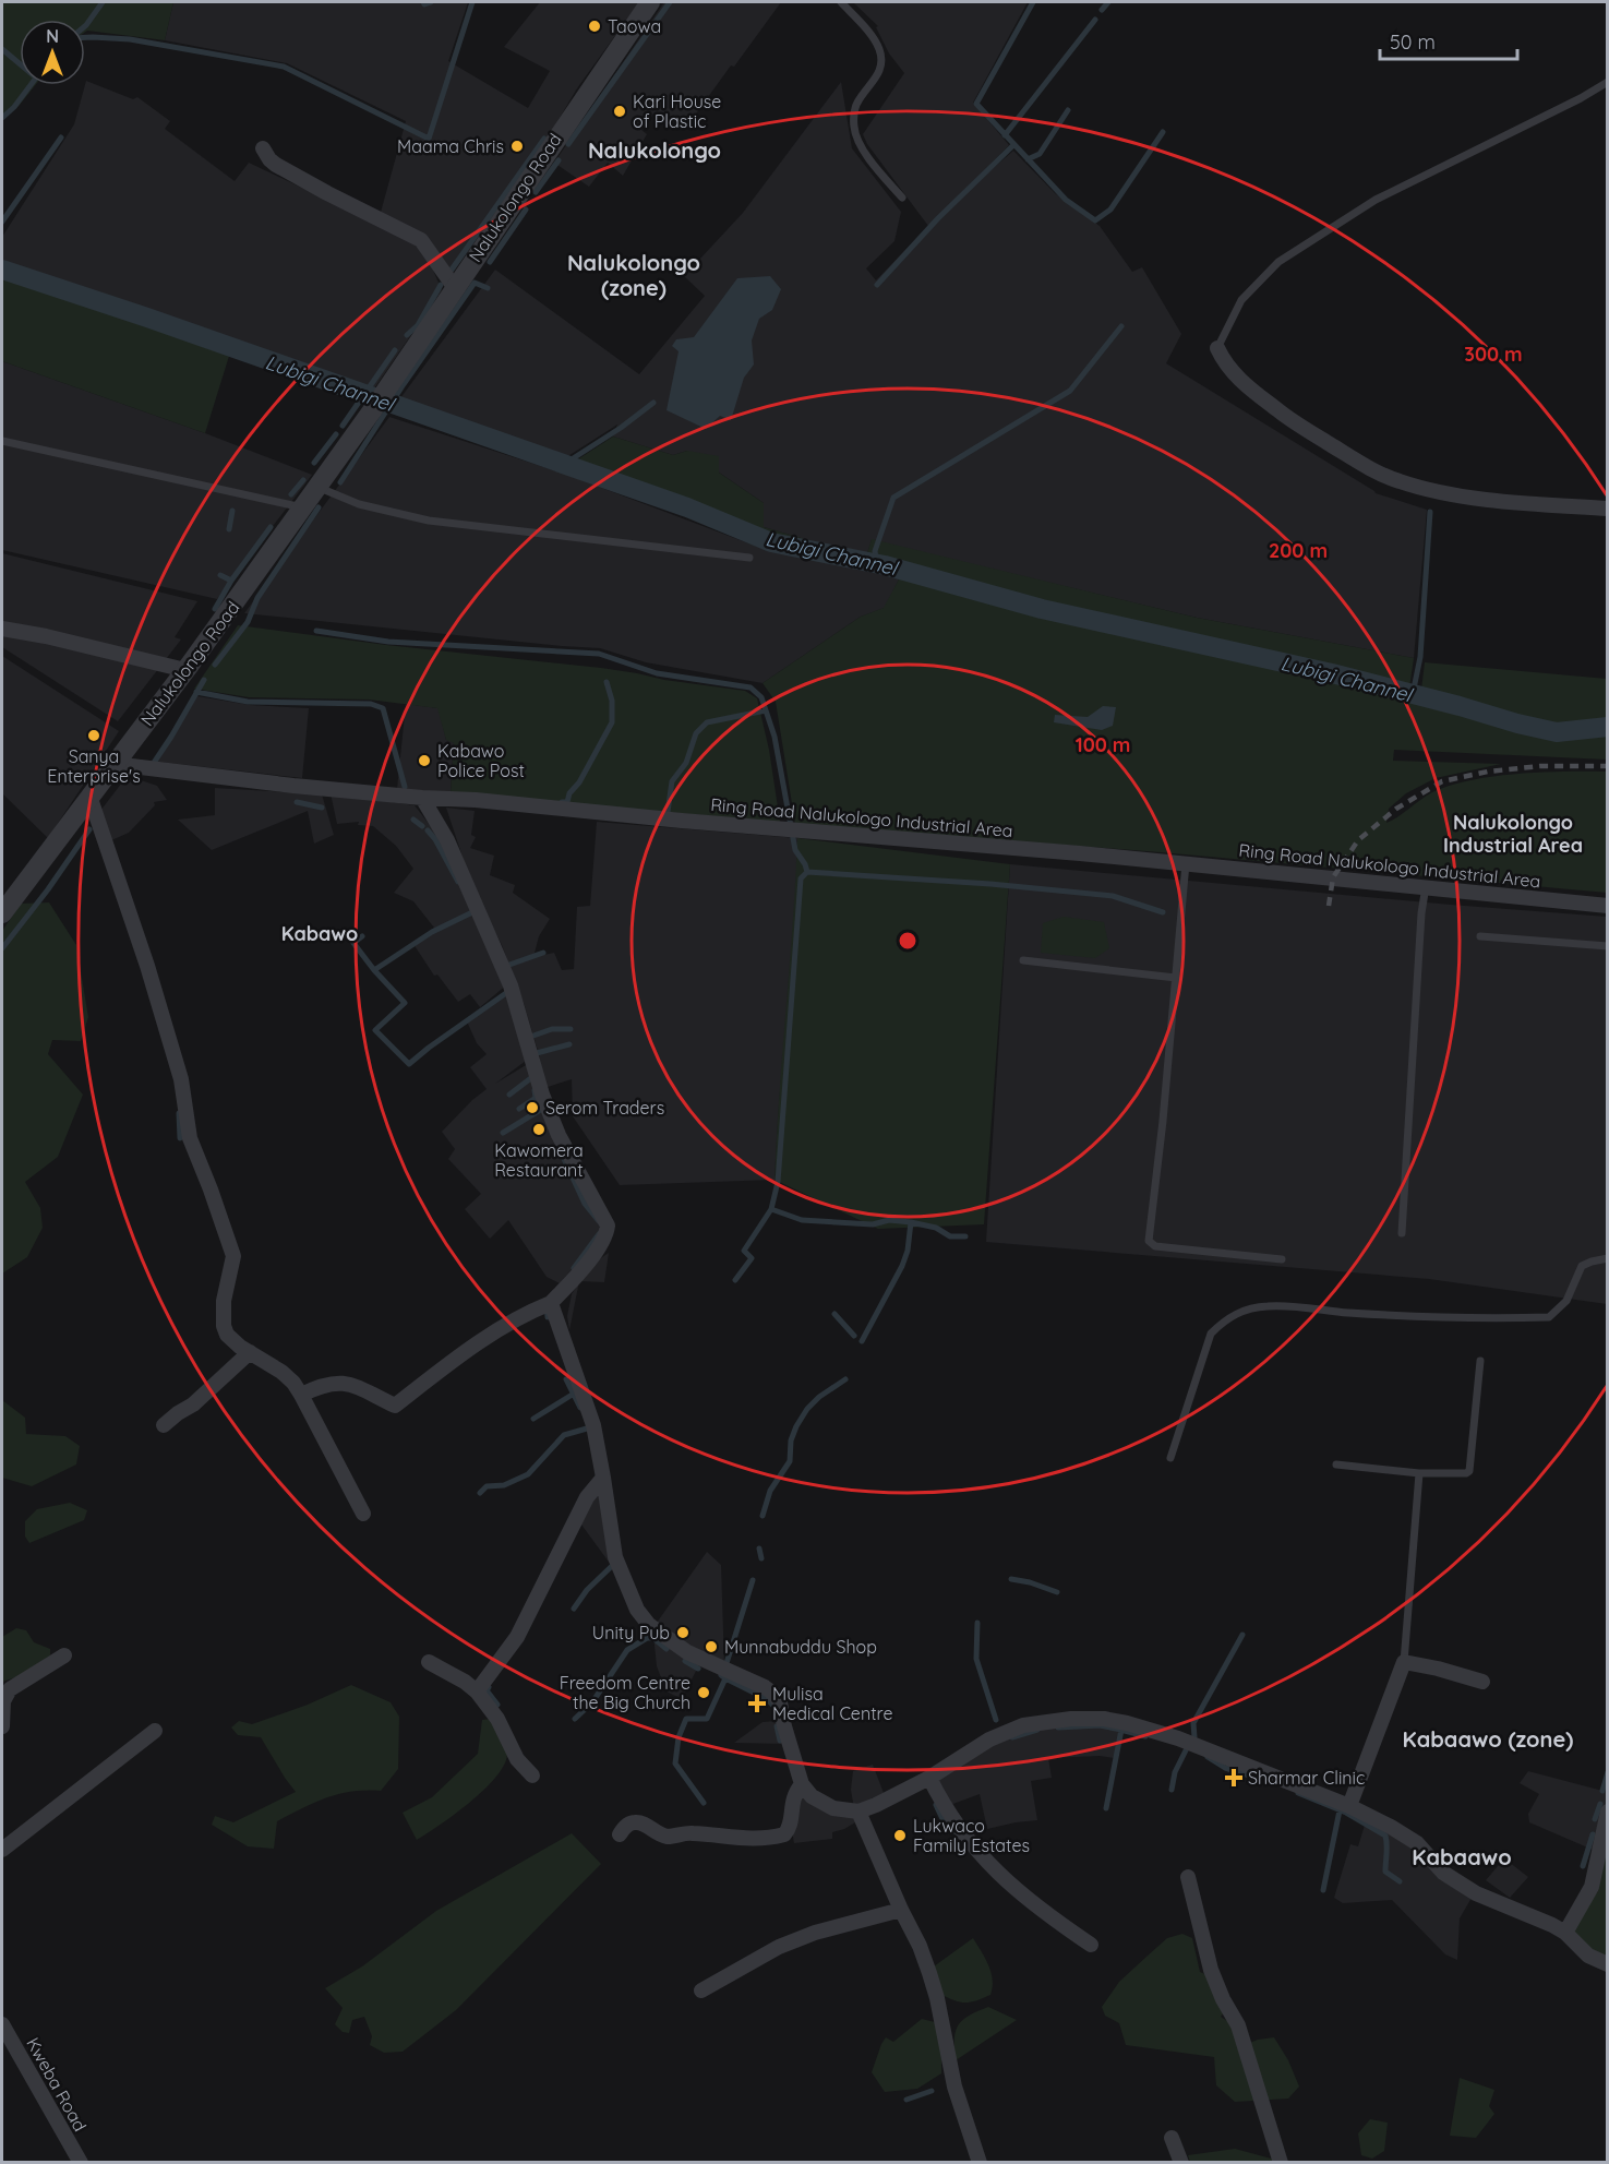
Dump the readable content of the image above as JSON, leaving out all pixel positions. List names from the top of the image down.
{
  "streets": {
    "street": ["Nalukolongo Road", "Ring Road Nalukologo Industrial Area", "Kweba Road"]
  },
  "crossings": [
    ["Nalukolongo Road", "Ring Road Nalukologo Industrial Area"]
  ],
  "districts": [
    "Nalukolongo",
    "Nalukolongo (zone)",
    "Nalukolongo Industrial Area",
    "Kabawo",
    "Kabaawo (zone)",
    "Kabaawo"
  ],
  "water": ["Lubigi Channel"],
  "places": {
    "other": [
      "Taowa",
      "Kari House of Plastic",
      "Maama Chris",
      "Sanya Enterprise's",
      "Kabawo Police Post",
      "Serom Traders",
      "Kawomera Restaurant",
      "Unity Pub",
      "Munnabuddu Shop",
      "Freedom Centre the Big Church",
      "Lukwaco Family Estates"
    ],
    "health": ["Mulisa Medical Centre", "Sharmar Clinic"]
  },
  "scale_bar": "50 m",
  "north": "top",
  "rings": ["300 m", "200 m", "100 m"]
}
